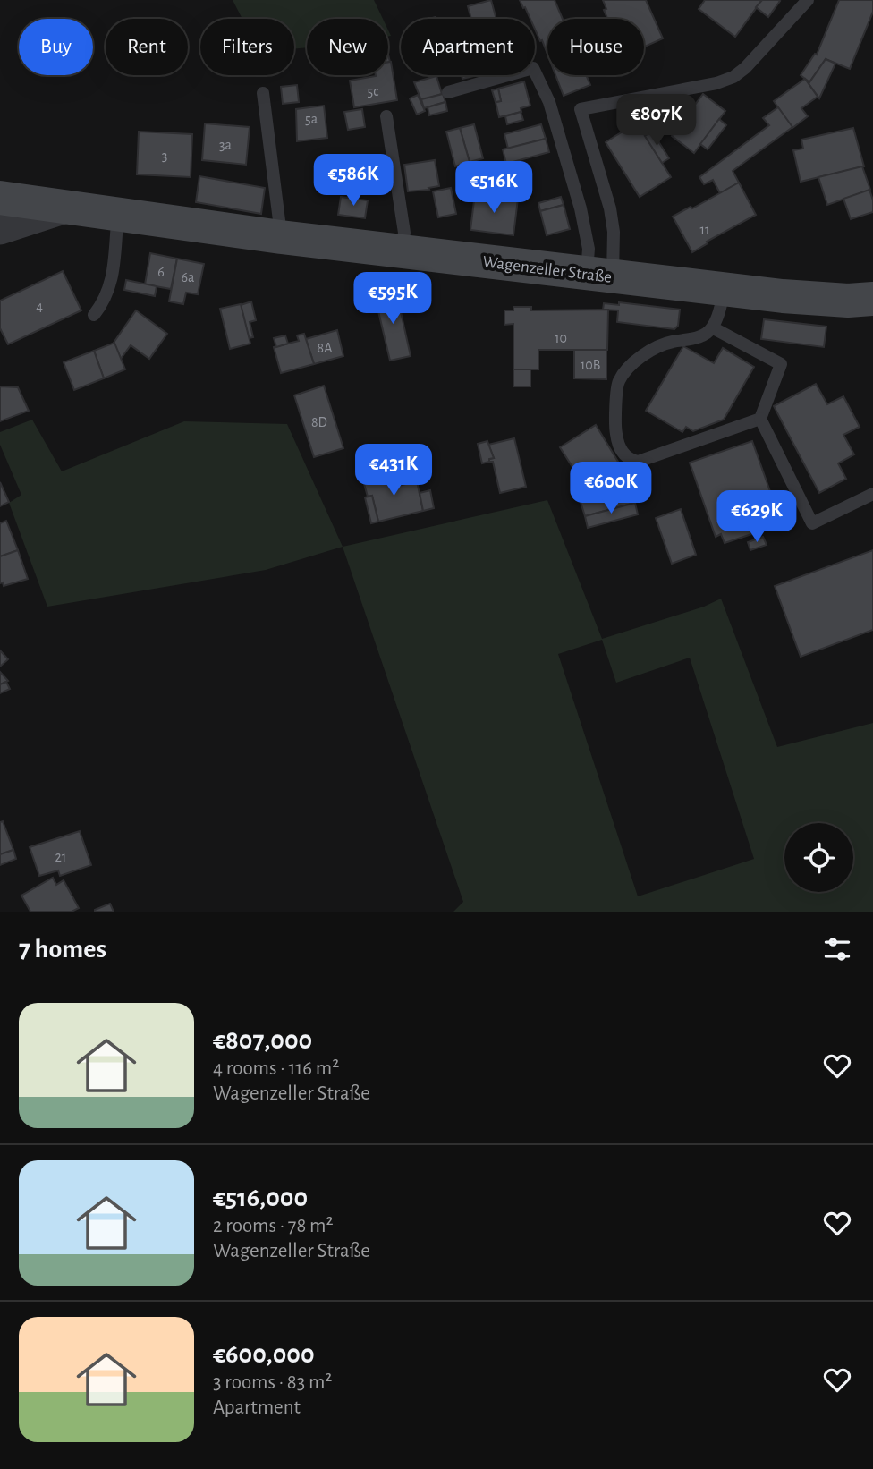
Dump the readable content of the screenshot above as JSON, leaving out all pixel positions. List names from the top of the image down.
{
  "streets": {
    "main road": ["Wagenzeller Straße"]
  },
  "house_numbers": [
    "5c",
    "5a",
    "3a",
    "3",
    "11",
    "6",
    "6a",
    "4",
    "10",
    "8A",
    "10B",
    "8D",
    "21"
  ],
  "page": {
    "chip": [
      "Buy",
      "Rent",
      "Filters",
      "New",
      "Apartment",
      "House"
    ],
    "price": [
      "€807K",
      "€586K",
      "€516K",
      "€595K",
      "€431K",
      "€600K",
      "€629K"
    ],
    "heading": "7 homes",
    "list": [
      {
        "name": "€807,000",
        "note": "4 rooms · 116 m² · Wagenzeller Straße"
      },
      {
        "name": "€516,000",
        "note": "2 rooms · 78 m² · Wagenzeller Straße"
      },
      {
        "name": "€600,000",
        "note": "3 rooms · 83 m² · Apartment"
      }
    ]
  }
}
